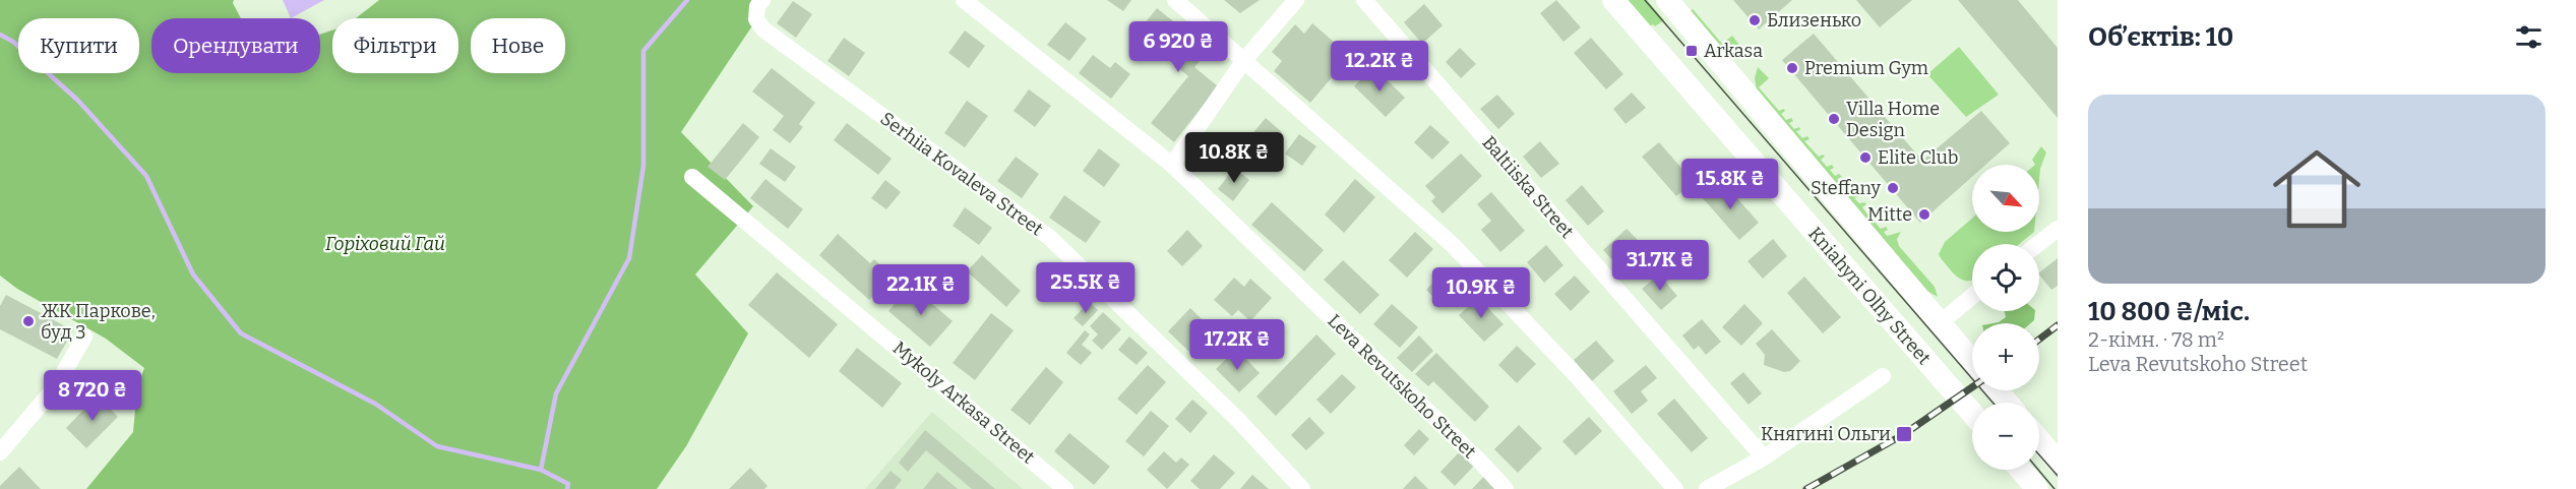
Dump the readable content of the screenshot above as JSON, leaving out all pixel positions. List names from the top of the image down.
{
  "streets": {
    "main road": ["Kniahyni Olhy Street"],
    "street": [
      "Serhiia Kovaleva Street",
      "Baltiiska Street",
      "Leva Revutskoho Street",
      "Mykoly Arkasa Street"
    ]
  },
  "parks": ["Горіховий Гай"],
  "places": {
    "other": [
      "Близенько",
      "Premium Gym",
      "Villa Home Design",
      "Elite Club",
      "Steffany",
      "Mitte",
      "ЖК Паркове, буд 3"
    ],
    "transit": ["Arkasa", "Княгині Ольги"]
  },
  "north": "bottom right",
  "page": {
    "heading": "Об’єктів: 10",
    "chip": [
      "Купити",
      "Орендувати",
      "Фільтри",
      "Нове"
    ],
    "price": [
      "6 920 ₴",
      "12.2K ₴",
      "10.8K ₴",
      "15.8K ₴",
      "31.7K ₴",
      "25.5K ₴",
      "22.1K ₴",
      "10.9K ₴",
      "17.2K ₴",
      "8 720 ₴"
    ],
    "list": [
      {
        "name": "10 800 ₴/міс.",
        "note": "2-кімн. · 78 m² · Leva Revutskoho Street"
      }
    ],
    "map_buttons": ["+", "−"]
  }
}
